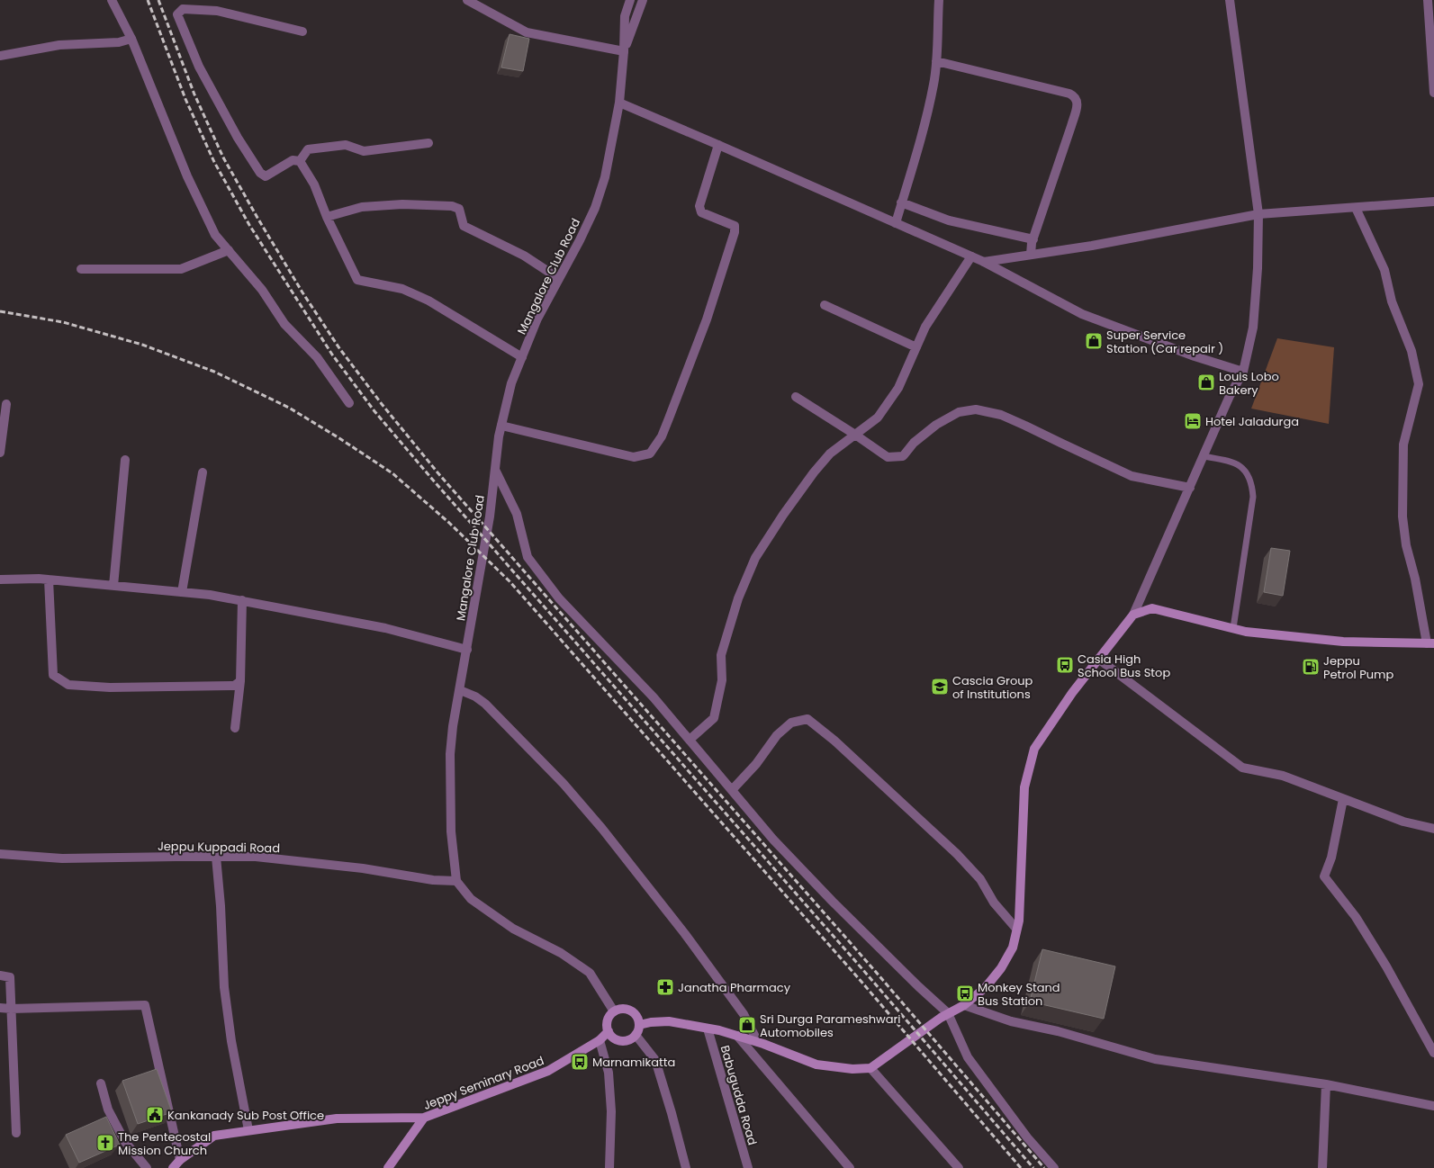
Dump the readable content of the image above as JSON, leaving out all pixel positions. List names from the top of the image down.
{
  "streets": {
    "main road": ["Jeppy Seminary Road"],
    "street": ["Mangalore Club Road", "Jeppu Kuppadi Road", "Babugudda Road"]
  },
  "crossings": [
    ["Mangalore Club Road", "Jeppu Kuppadi Road"]
  ],
  "places": {
    "shop": ["Super Service Station (Car repair )", "Louis Lobo Bakery", "Sri Durga Parameshwari Automobiles"],
    "hotel": ["Hotel Jaladurga"],
    "bus stop": ["Casia High School Bus Stop", "Monkey Stand Bus Station", "Marnamikatta"],
    "fuel station": ["Jeppu Petrol Pump"],
    "school or university": ["Cascia Group of Institutions"],
    "pharmacy": ["Janatha Pharmacy"],
    "public building": ["Kankanady Sub Post Office"],
    "church": ["The Pentecostal Mission Church"]
  }
}
